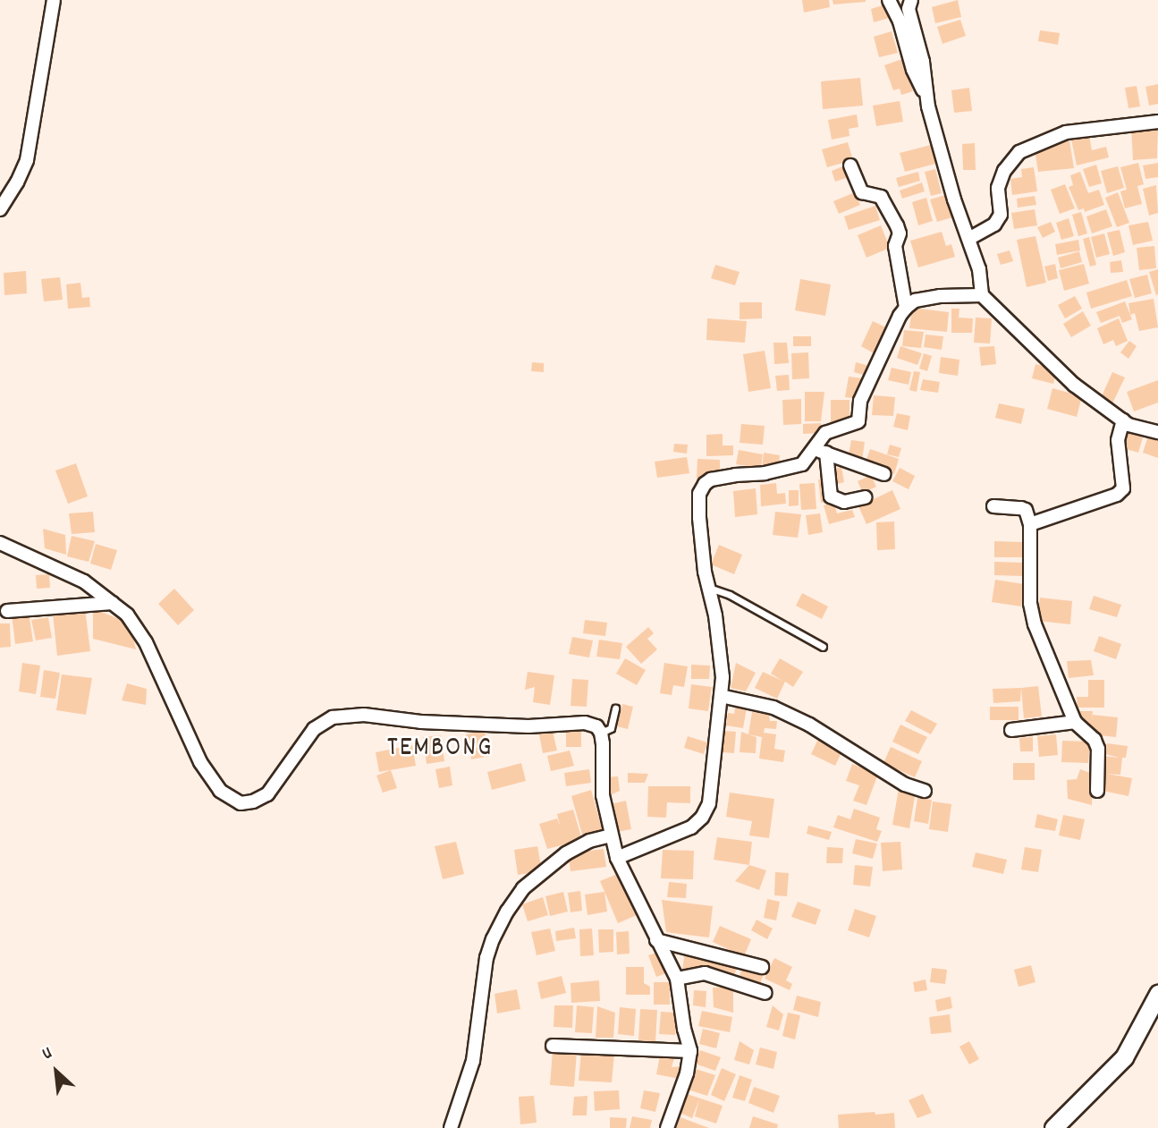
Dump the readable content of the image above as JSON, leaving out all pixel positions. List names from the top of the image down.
{
  "districts": ["TEMBONG"],
  "north": "top left"
}
